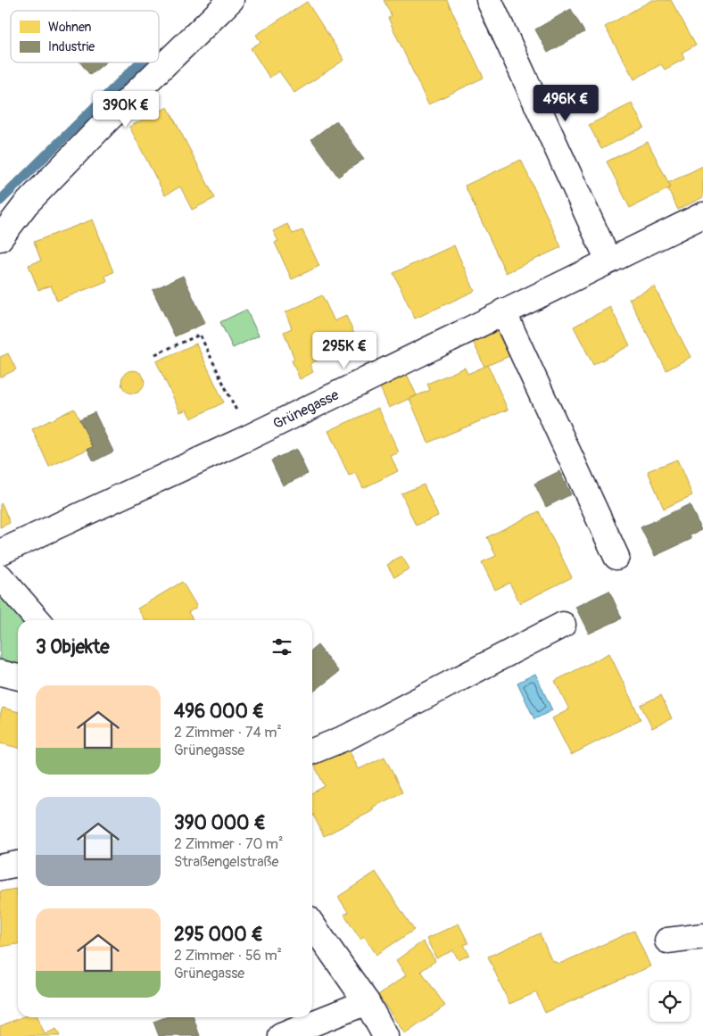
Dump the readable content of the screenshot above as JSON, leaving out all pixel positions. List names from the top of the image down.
{
  "streets": {
    "street": ["Grünegasse"]
  },
  "legend": ["Wohnen", "Industrie"],
  "page": {
    "price": ["496K €", "390K €", "295K €"],
    "heading": "3 Objekte",
    "list": [
      {
        "name": "496 000 €",
        "note": "2 Zimmer · 74 m² · Grünegasse"
      },
      {
        "name": "390 000 €",
        "note": "2 Zimmer · 70 m² · Straßengelstraße"
      },
      {
        "name": "295 000 €",
        "note": "2 Zimmer · 56 m² · Grünegasse"
      }
    ]
  }
}
